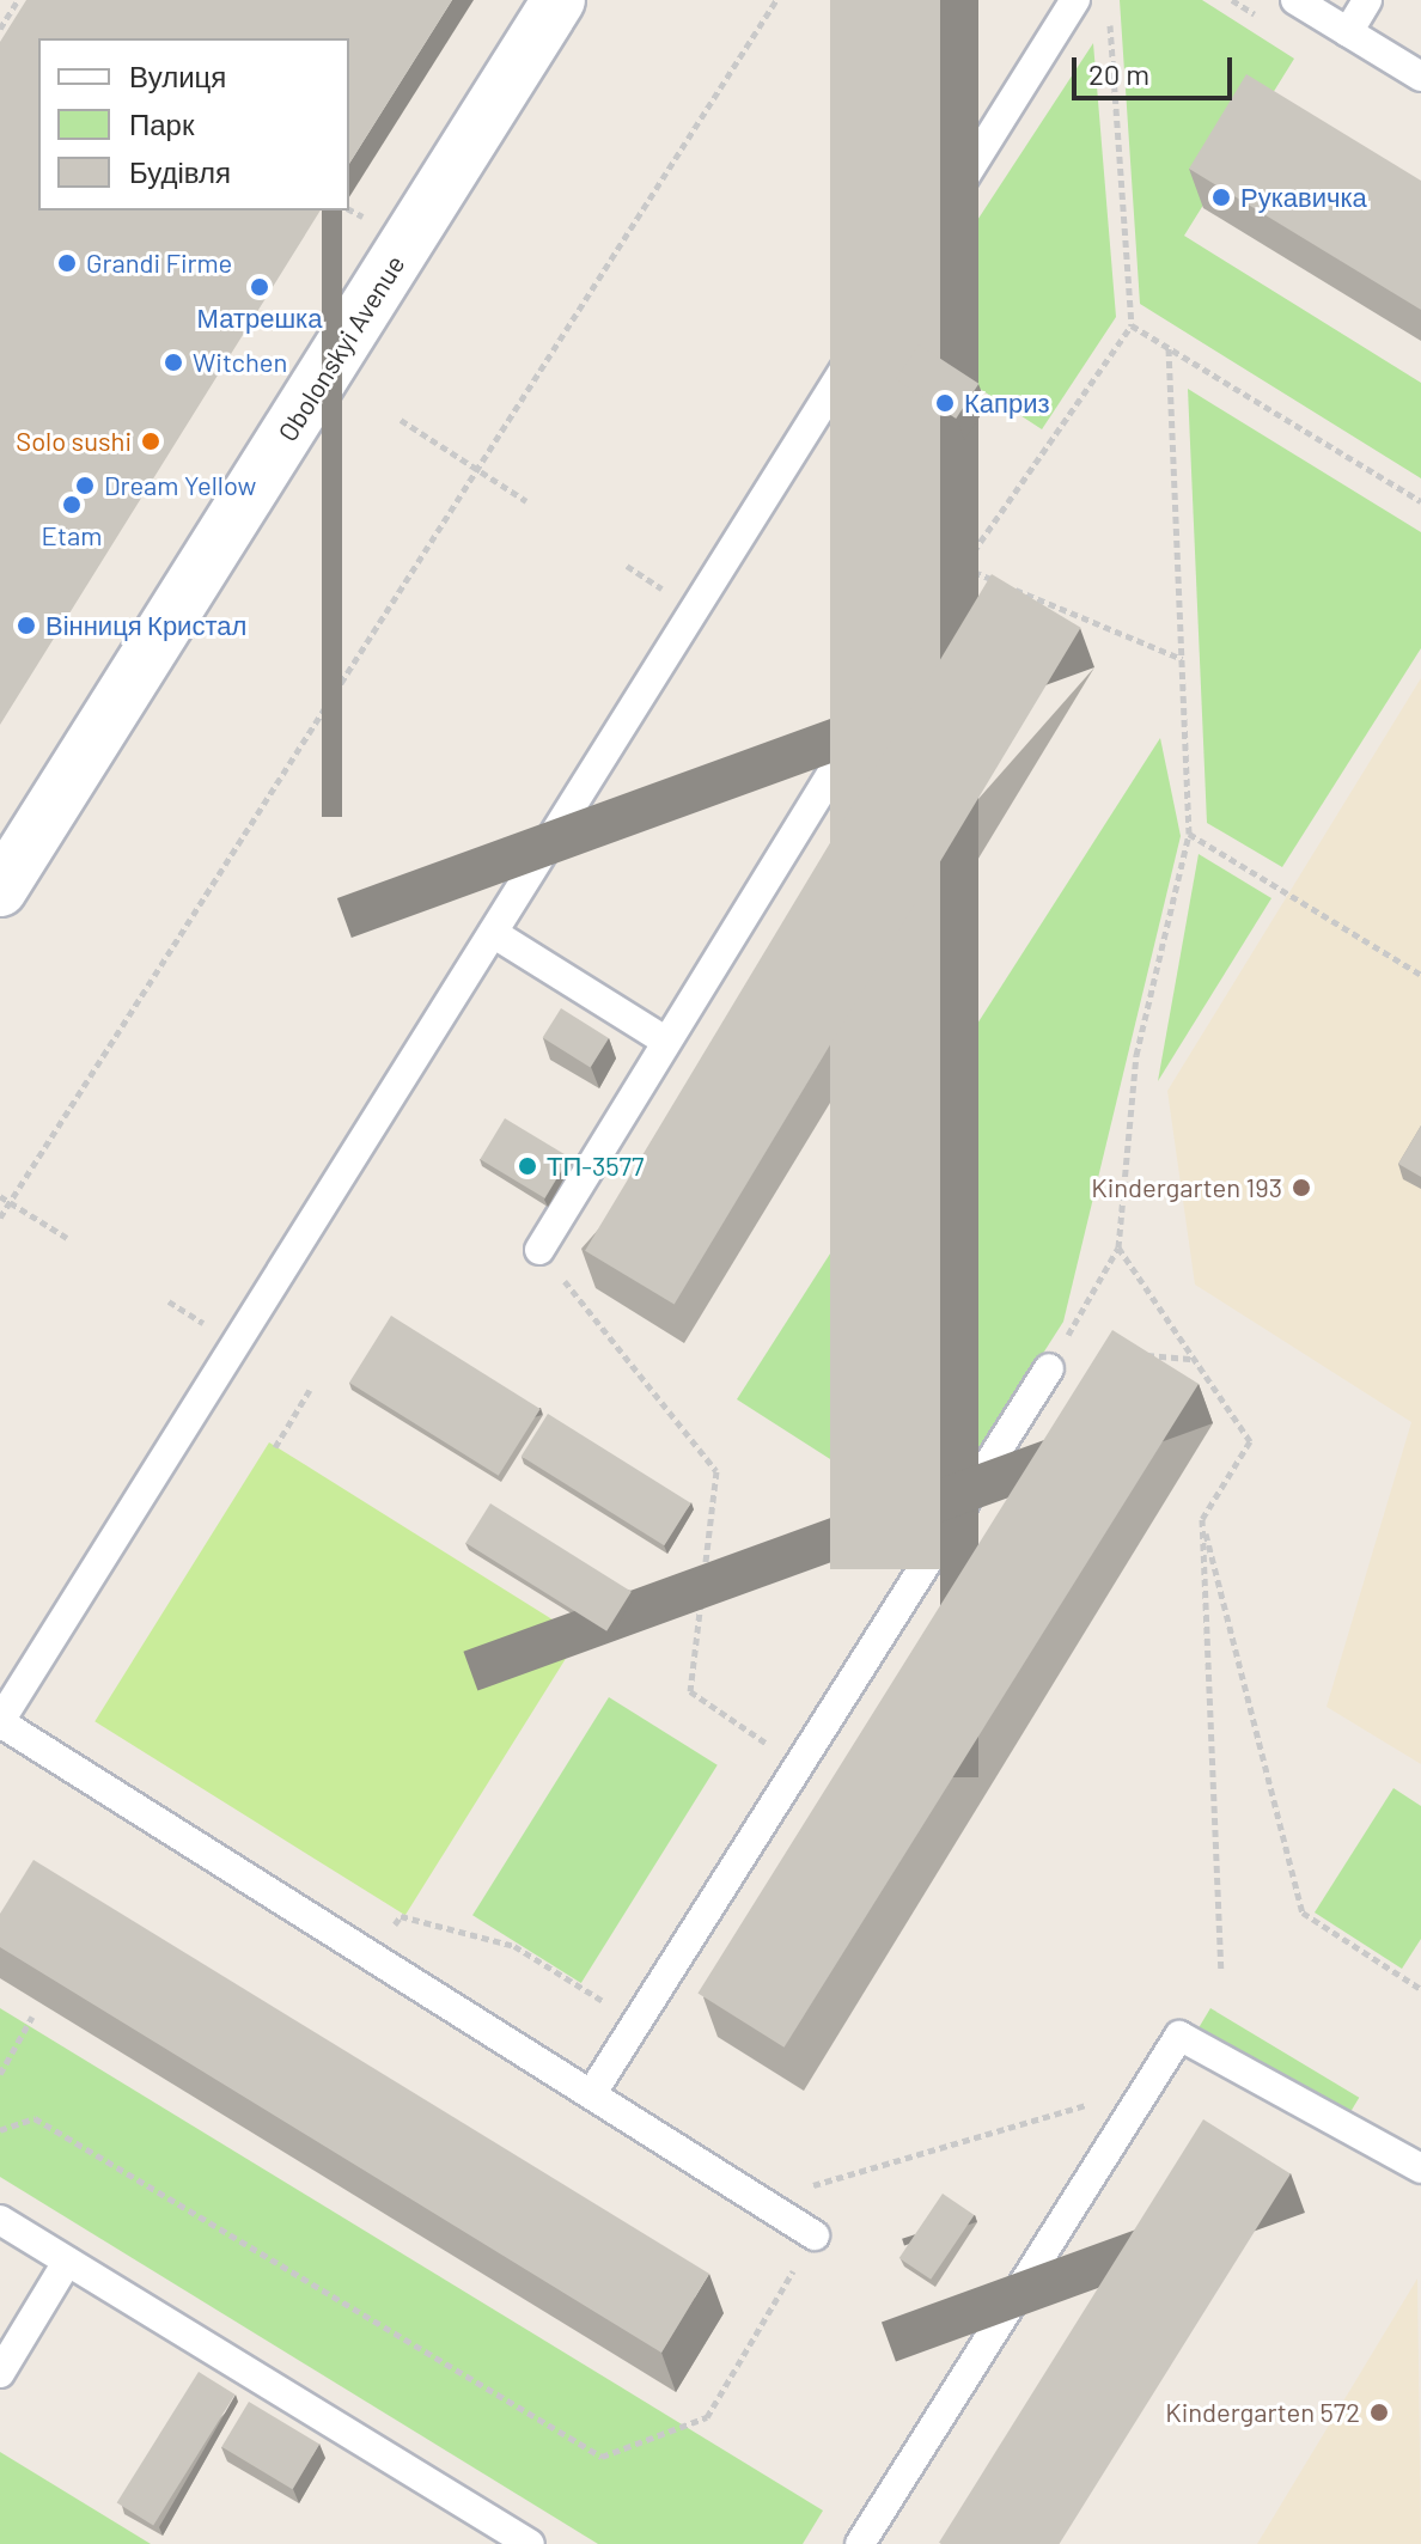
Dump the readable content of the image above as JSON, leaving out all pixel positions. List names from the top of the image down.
{
  "streets": {
    "main road": ["Obolonskyi Avenue"]
  },
  "places": [
    "Рукавичка",
    "Grandi Firme",
    "Матрешка",
    "Witchen",
    "Каприз",
    "Solo sushi",
    "Dream Yellow",
    "Etam",
    "Вінниця Кристал",
    "ТП-3577",
    "Kindergarten 193",
    "Kindergarten 572"
  ],
  "legend": ["Вулиця", "Парк", "Будівля"],
  "scale_bar": "20 m"
}
